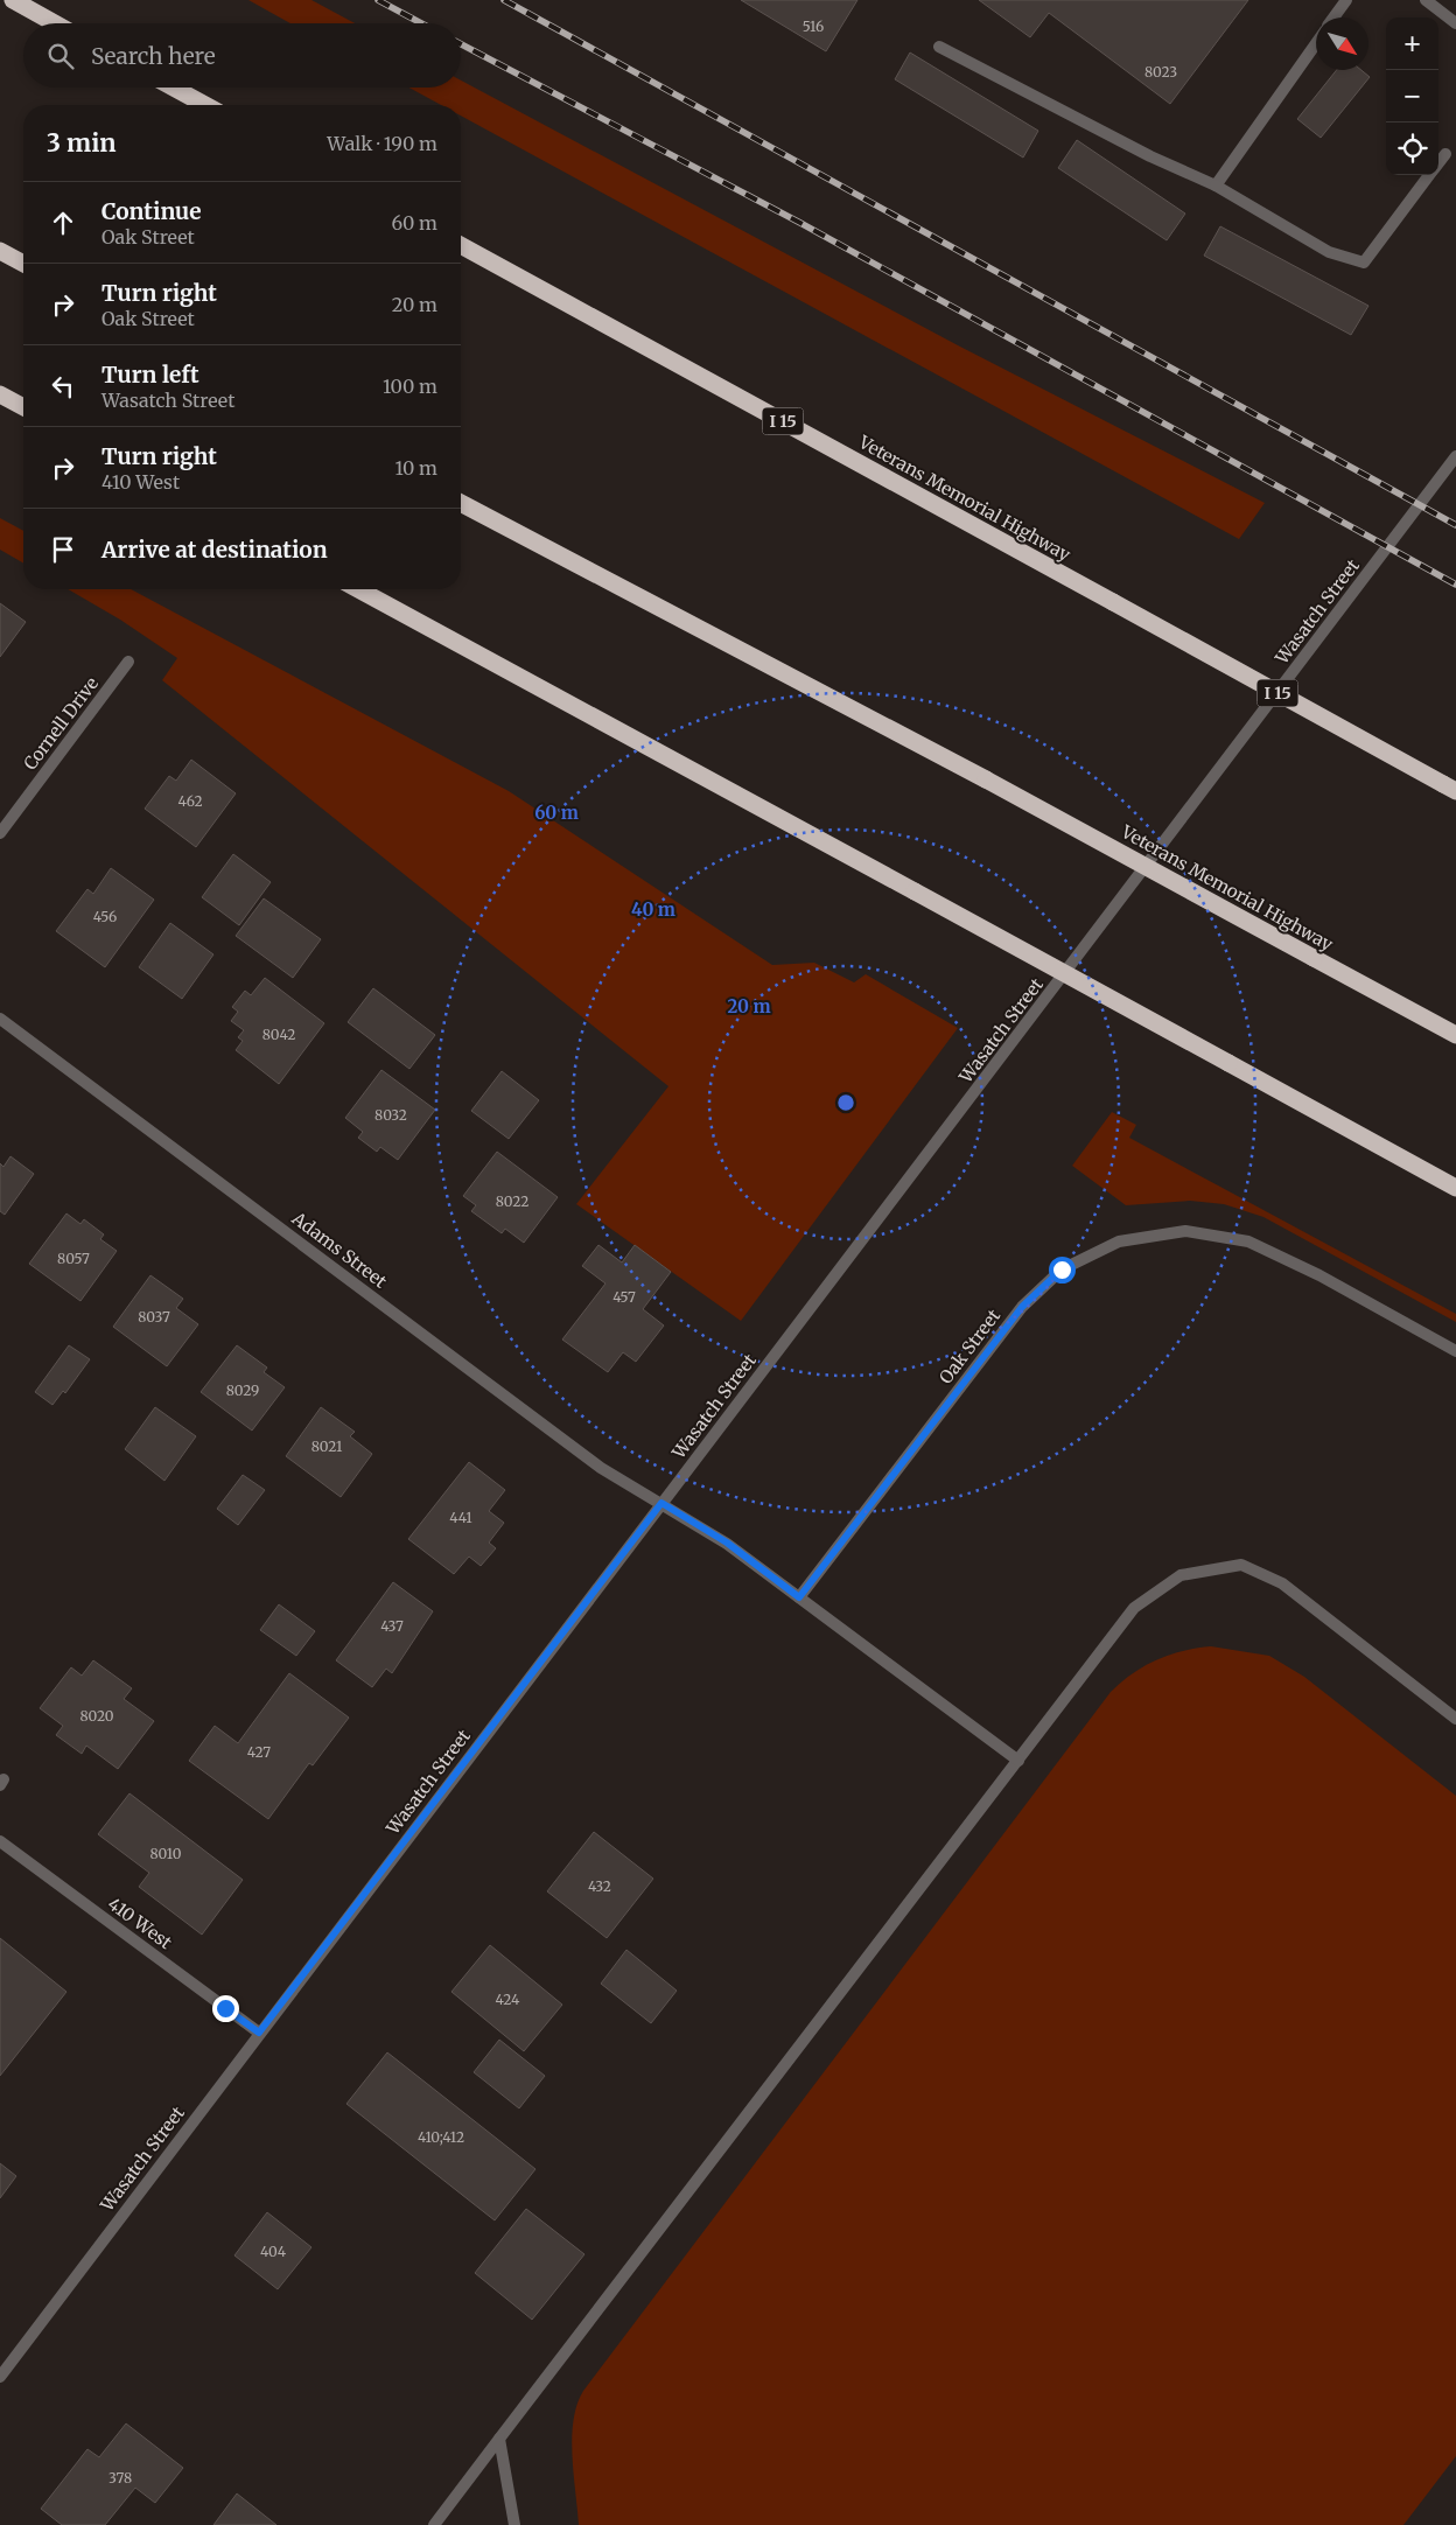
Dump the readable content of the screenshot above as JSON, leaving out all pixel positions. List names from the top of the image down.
{
  "streets": {
    "highway": ["I 15", "Veterans Memorial Highway"],
    "street": [
      "Wasatch Street",
      "Cornell Drive",
      "Adams Street",
      "Oak Street",
      "410 West"
    ]
  },
  "crossings": [
    ["Wasatch Street", "Adams Street"],
    ["Wasatch Street", "410 West"]
  ],
  "house_numbers": [
    "516",
    "8023",
    "462",
    "456",
    "8042",
    "8032",
    "8022",
    "8057",
    "457",
    "8037",
    "8029",
    "8021",
    "441",
    "437",
    "8020",
    "427",
    "8010",
    "432",
    "424",
    "410;412",
    "404",
    "378"
  ],
  "north": "bottom right",
  "page": {
    "map_buttons": ["+", "−"],
    "search": "Search here",
    "heading": ["3 min", "Walk · 190 m"],
    "list": [
      ["Continue", "Oak Street", "60 m"],
      ["Turn right", "Oak Street", "20 m"],
      ["Turn left", "Wasatch Street", "100 m"],
      ["Turn right", "410 West", "10 m"],
      "Arrive at destination"
    ]
  },
  "rings": ["60 m", "40 m", "20 m"]
}
